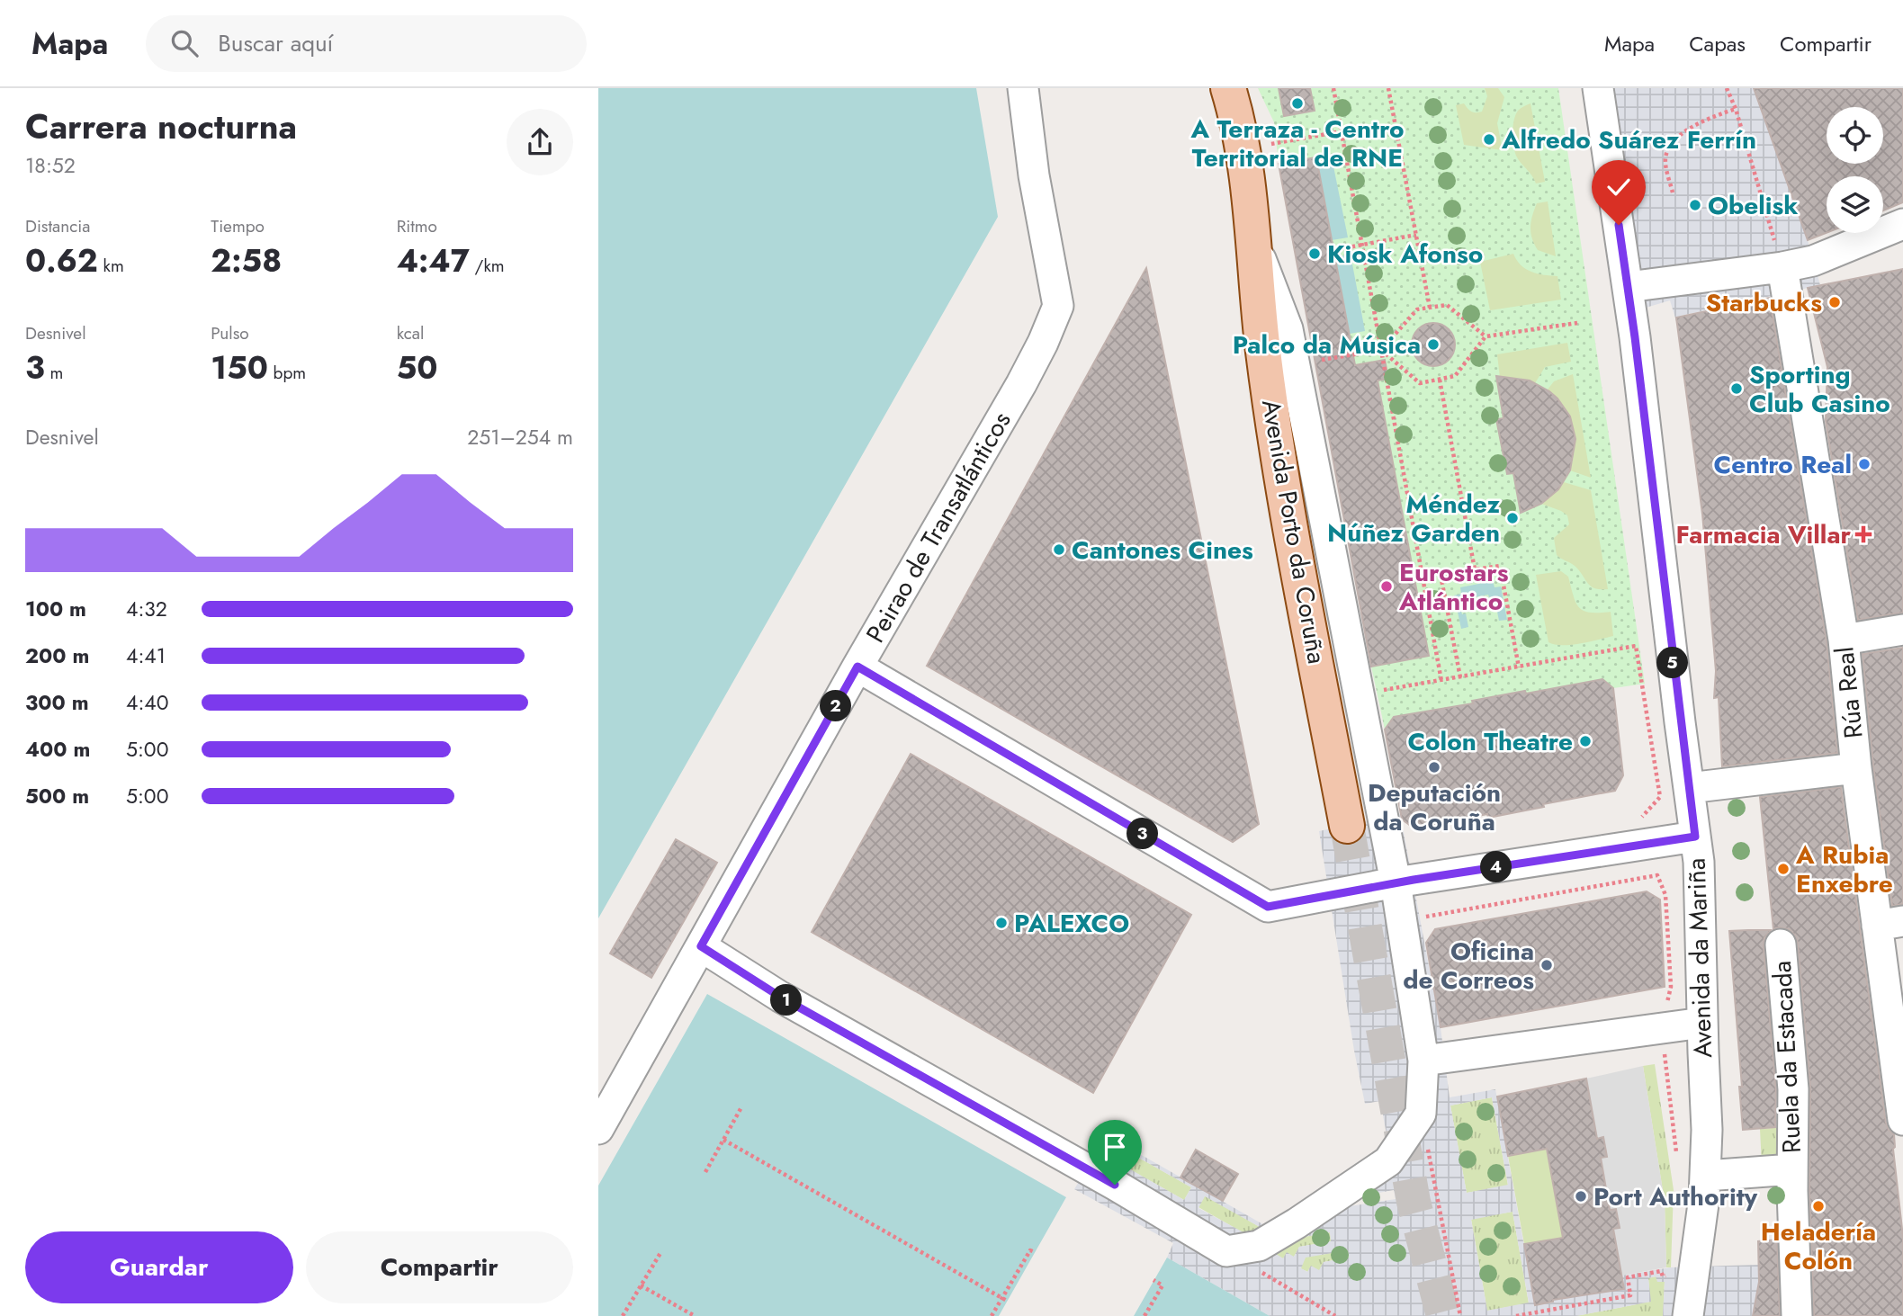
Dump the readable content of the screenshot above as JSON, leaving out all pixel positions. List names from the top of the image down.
{
  "streets": {
    "main road": ["Avenida Porto da Coruña"],
    "street": [
      "Peirao de Transatlánticos",
      "Rúa Real",
      "Avenida da Mariña",
      "Ruela da Estacada"
    ]
  },
  "crossings": [
    ["Avenida da Mariña", "Ruela da Estacada"]
  ],
  "places": {
    "other": [
      "A Terraza - Centro Territorial de RNE",
      "Alfredo Suárez Ferrín",
      "Obelisk",
      "Kiosk Afonso",
      "Starbucks",
      "Palco da Música",
      "Sporting Club Casino",
      "Centro Real",
      "Méndez Núñez Garden",
      "Cantones Cines",
      "Eurostars Atlántico",
      "Colon Theatre",
      "Deputación da Coruña",
      "A Rubia Enxebre",
      "PALEXCO",
      "Oficina de Correos",
      "Port Authority",
      "Heladería Colón"
    ],
    "health": ["Farmacia Villar"]
  },
  "page": {
    "header": "Mapa",
    "search": "Buscar aquí",
    "nav": ["Mapa", "Capas", "Compartir"],
    "heading": ["Carrera nocturna", "18:52"],
    "stats": [
      ["Distancia", "0.62 km"],
      ["Tiempo", "2:58"],
      ["Ritmo", "4:47 /km"],
      ["Desnivel", "3 m"],
      ["Pulso", "150 bpm"],
      ["kcal", "50"]
    ],
    "chart": ["Desnivel", "251–254 m"],
    "list": [
      {
        "name": "100 m",
        "note": "4:32"
      },
      {
        "name": "200 m",
        "note": "4:41"
      },
      {
        "name": "300 m",
        "note": "4:40"
      },
      {
        "name": "400 m",
        "note": "5:00"
      },
      {
        "name": "500 m",
        "note": "5:00"
      }
    ],
    "pins": [
      "5",
      "2",
      "3",
      "4",
      "1"
    ],
    "buttons": ["Guardar", "Compartir"]
  }
}
